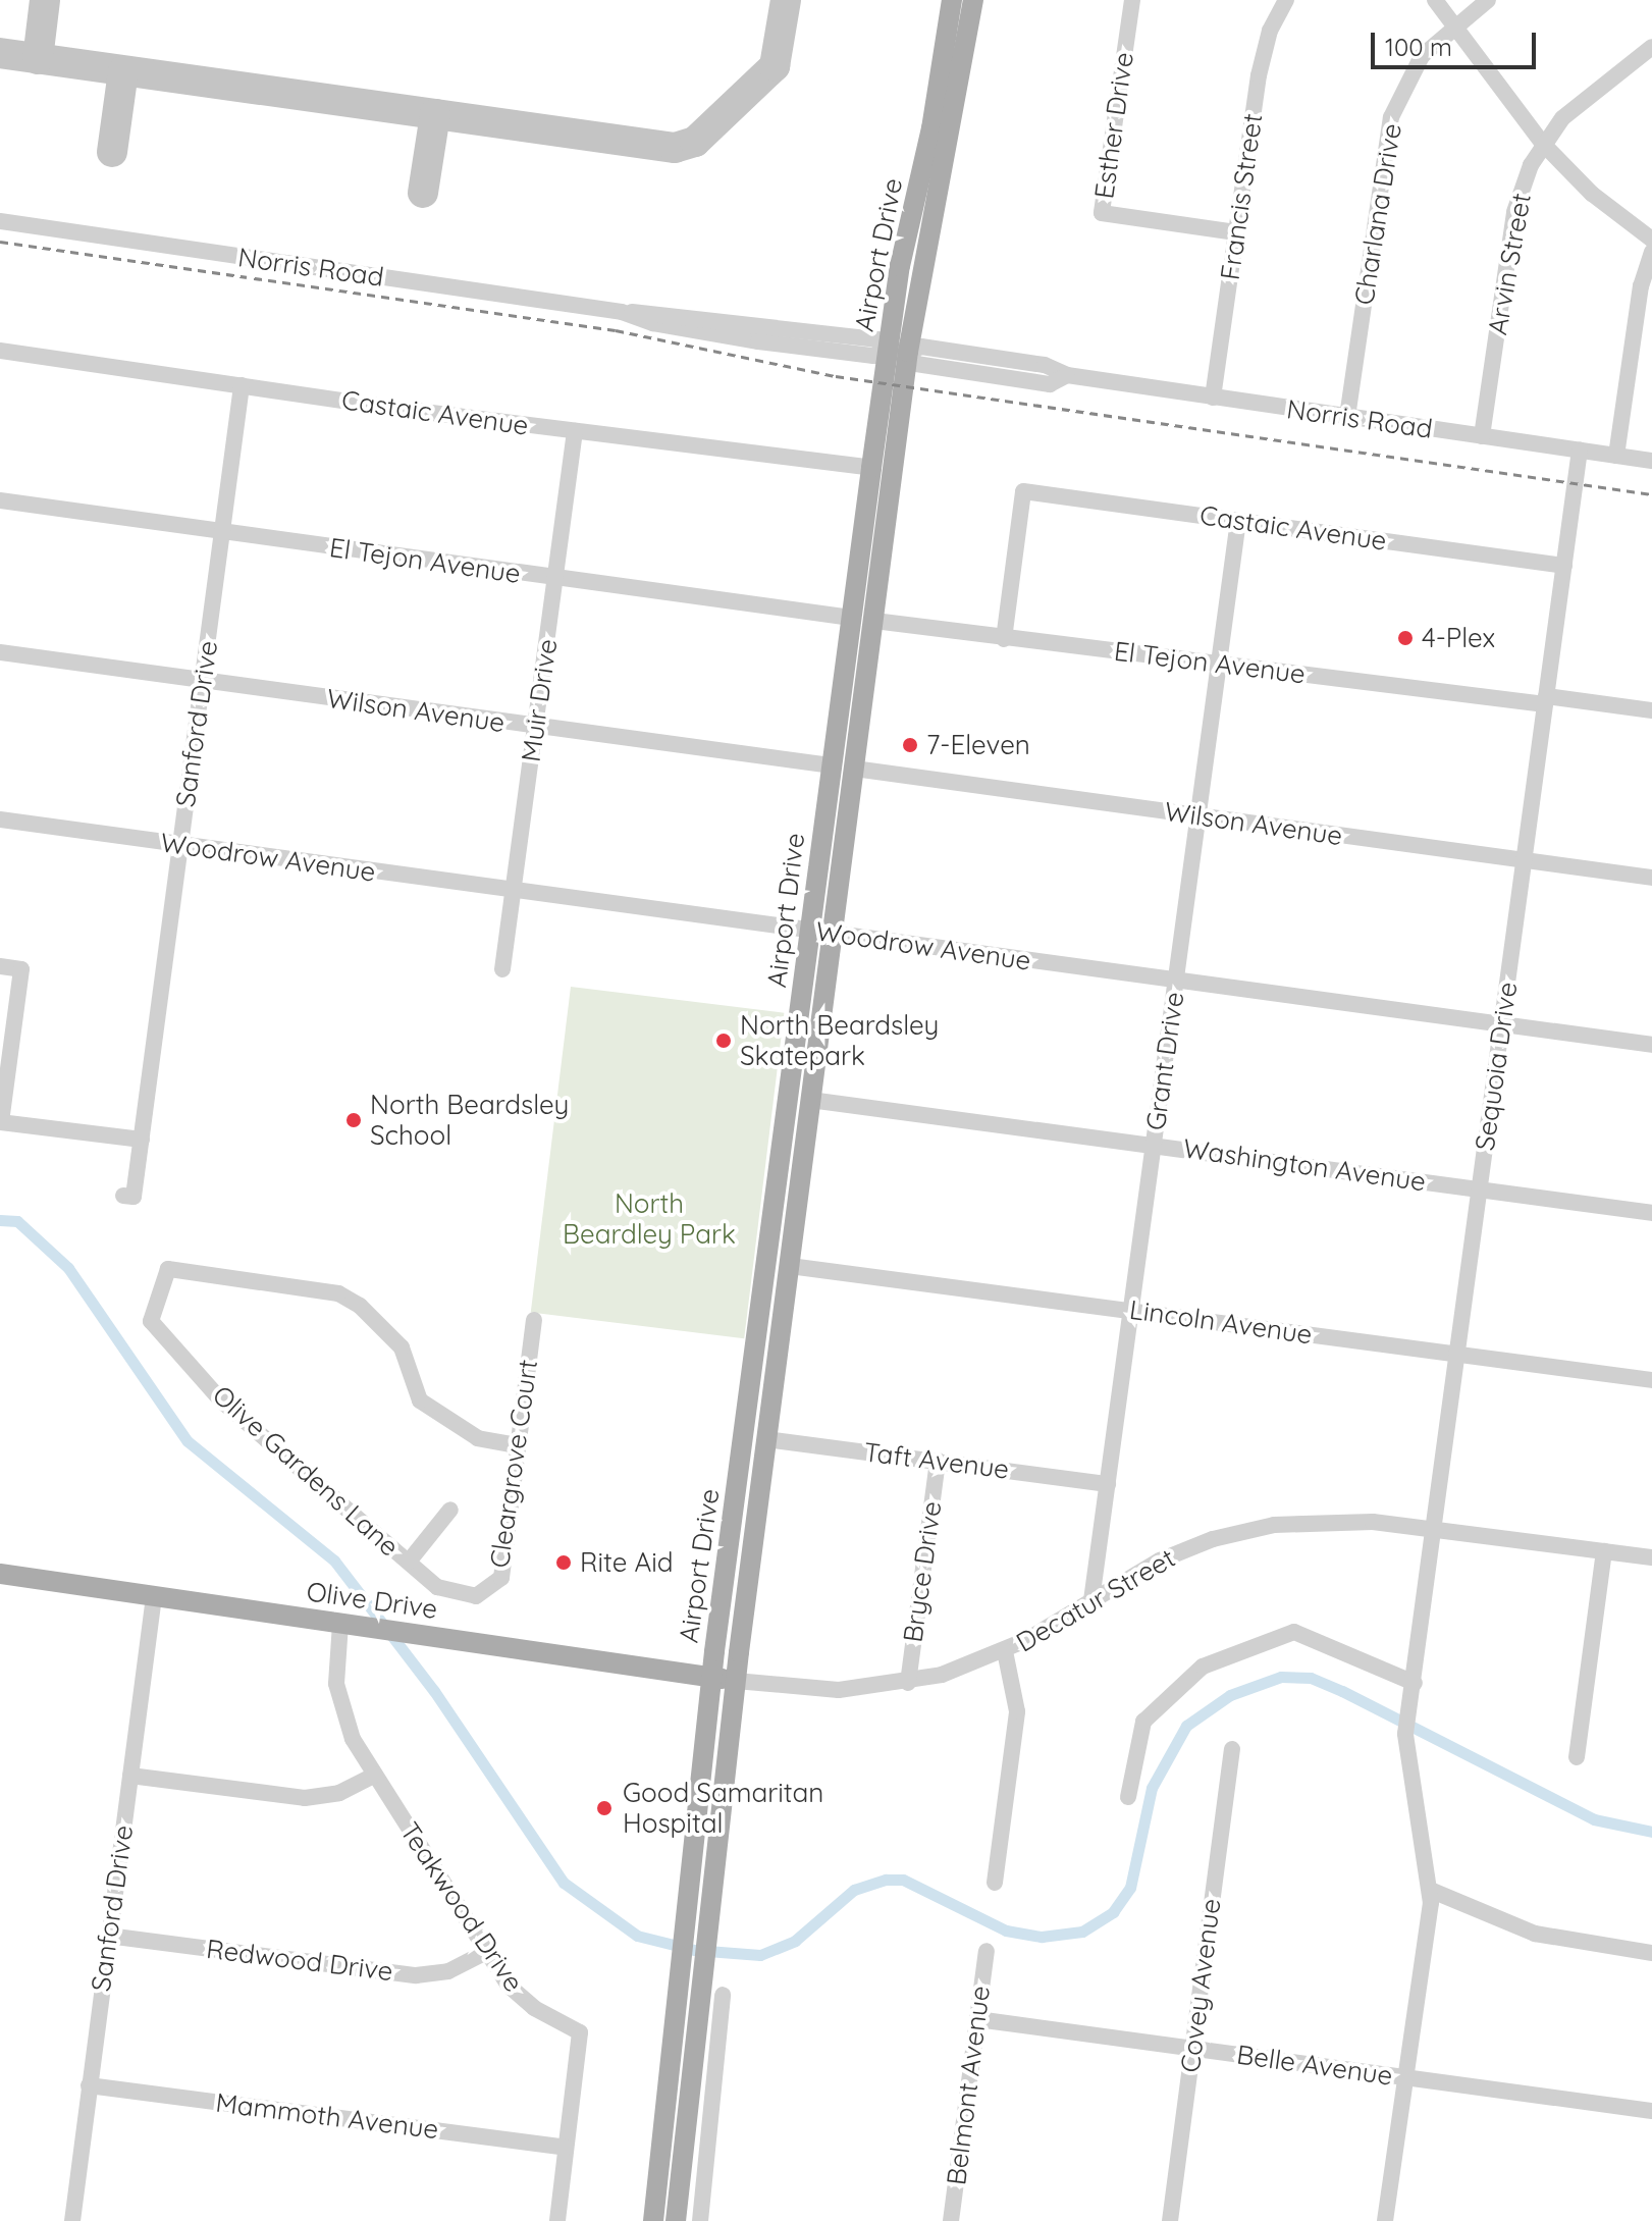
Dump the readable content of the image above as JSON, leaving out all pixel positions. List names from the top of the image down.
{
  "streets": {
    "main road": ["Airport Drive", "Olive Drive"],
    "street": [
      "Esther Drive",
      "Francis Street",
      "Charlana Drive",
      "Arvin Street",
      "Norris Road",
      "Castaic Avenue",
      "El Tejon Avenue",
      "Muir Drive",
      "Wilson Avenue",
      "Sanford Drive",
      "Woodrow Avenue",
      "Grant Drive",
      "Sequoia Drive",
      "Washington Avenue",
      "Lincoln Avenue",
      "Taft Avenue",
      "Cleargrove Court",
      "Olive Gardens Lane",
      "Bryce Drive",
      "Decatur Street",
      "Teakwood Drive",
      "Redwood Drive",
      "Covey Avenue",
      "Belle Avenue",
      "Belmont Avenue",
      "Mammoth Avenue"
    ]
  },
  "crossings": [
    ["Esther Drive", "Francis Street"],
    ["Francis Street", "Norris Road"],
    ["Charlana Drive", "Norris Road"],
    ["Airport Drive", "Norris Road"],
    ["Airport Drive", "Castaic Avenue"],
    ["Airport Drive", "El Tejon Avenue"],
    ["Airport Drive", "Wilson Avenue"],
    ["Airport Drive", "Woodrow Avenue"],
    ["Airport Drive", "Washington Avenue"],
    ["Airport Drive", "Lincoln Avenue"],
    ["Airport Drive", "Taft Avenue"],
    ["Airport Drive", "Olive Drive"],
    ["Airport Drive", "Decatur Street"],
    ["Arvin Street", "Norris Road"],
    ["Norris Road", "Sequoia Drive"],
    ["Castaic Avenue", "El Tejon Avenue"],
    ["Castaic Avenue", "Muir Drive"],
    ["Castaic Avenue", "Sanford Drive"],
    ["Castaic Avenue", "Grant Drive"],
    ["Castaic Avenue", "Sequoia Drive"],
    ["El Tejon Avenue", "Muir Drive"],
    ["El Tejon Avenue", "Sanford Drive"],
    ["El Tejon Avenue", "Grant Drive"],
    ["El Tejon Avenue", "Sequoia Drive"],
    ["Muir Drive", "Wilson Avenue"],
    ["Muir Drive", "Woodrow Avenue"],
    ["Wilson Avenue", "Sanford Drive"],
    ["Wilson Avenue", "Grant Drive"],
    ["Wilson Avenue", "Sequoia Drive"],
    ["Sanford Drive", "Woodrow Avenue"],
    ["Sanford Drive", "Olive Drive"],
    ["Sanford Drive", "Redwood Drive"],
    ["Sanford Drive", "Mammoth Avenue"],
    ["Woodrow Avenue", "Grant Drive"],
    ["Woodrow Avenue", "Sequoia Drive"],
    ["Grant Drive", "Washington Avenue"],
    ["Grant Drive", "Lincoln Avenue"],
    ["Grant Drive", "Taft Avenue"],
    ["Grant Drive", "Decatur Street"],
    ["Sequoia Drive", "Washington Avenue"],
    ["Sequoia Drive", "Lincoln Avenue"],
    ["Sequoia Drive", "Decatur Street"],
    ["Sequoia Drive", "Belle Avenue"],
    ["Taft Avenue", "Bryce Drive"],
    ["Cleargrove Court", "Olive Gardens Lane"],
    ["Bryce Drive", "Decatur Street"],
    ["Olive Drive", "Decatur Street"],
    ["Olive Drive", "Teakwood Drive"],
    ["Teakwood Drive", "Redwood Drive"],
    ["Teakwood Drive", "Mammoth Avenue"],
    ["Covey Avenue", "Belle Avenue"],
    ["Belle Avenue", "Belmont Avenue"]
  ],
  "parks": ["North Beardley Park"],
  "places": [
    "4-Plex",
    "7-Eleven",
    "North Beardsley Skatepark",
    "North Beardsley School",
    "Rite Aid",
    "Good Samaritan Hospital"
  ],
  "scale_bar": "100 m"
}
